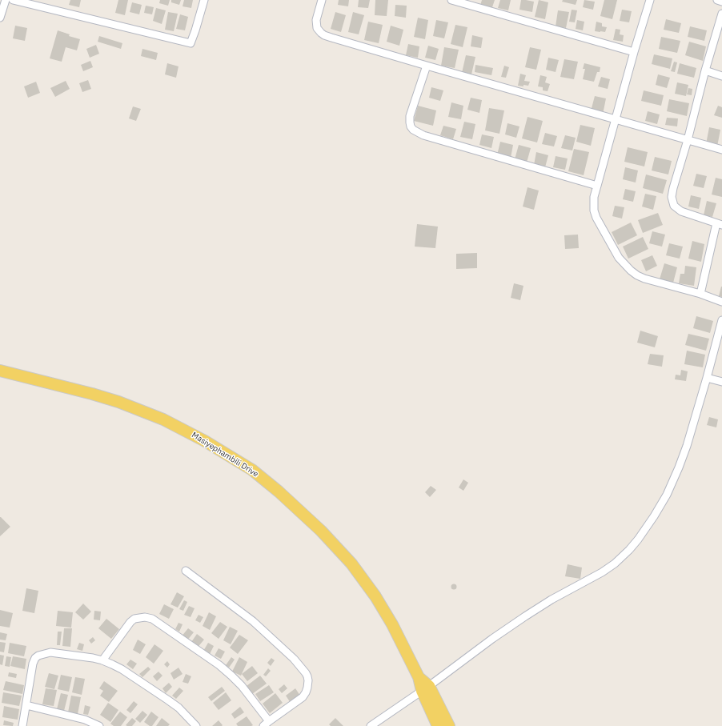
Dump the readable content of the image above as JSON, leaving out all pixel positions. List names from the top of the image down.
{
  "streets": {
    "main road": ["Masiyephambili Drive"]
  }
}
